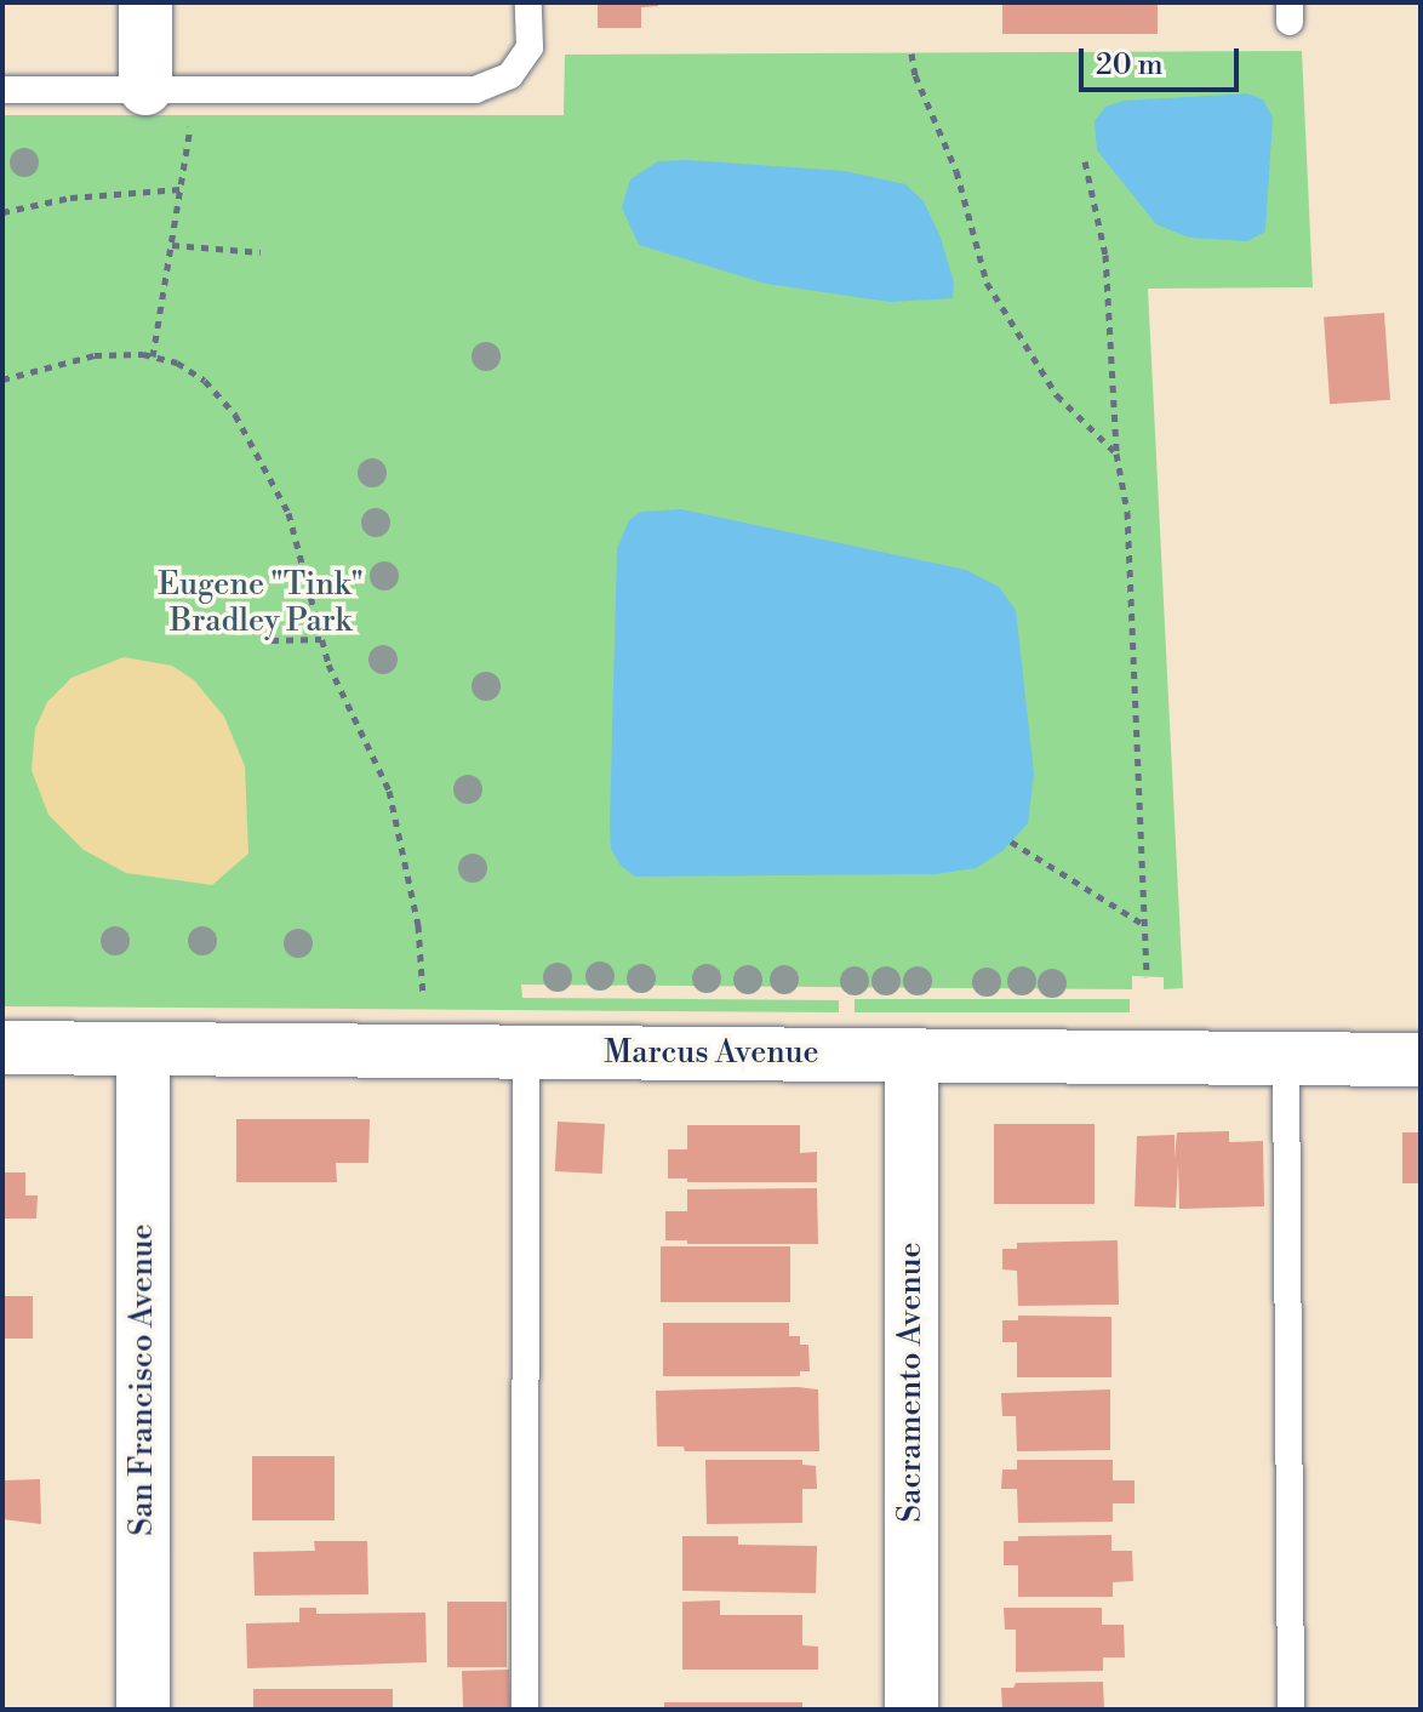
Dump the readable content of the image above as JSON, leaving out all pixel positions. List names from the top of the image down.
{
  "streets": {
    "street": ["Marcus Avenue", "San Francisco Avenue", "Sacramento Avenue"]
  },
  "crossings": [
    ["Marcus Avenue", "San Francisco Avenue"],
    ["Marcus Avenue", "Sacramento Avenue"]
  ],
  "parks": ["Eugene \"Tink\" Bradley Park"],
  "scale_bar": "20 m"
}
